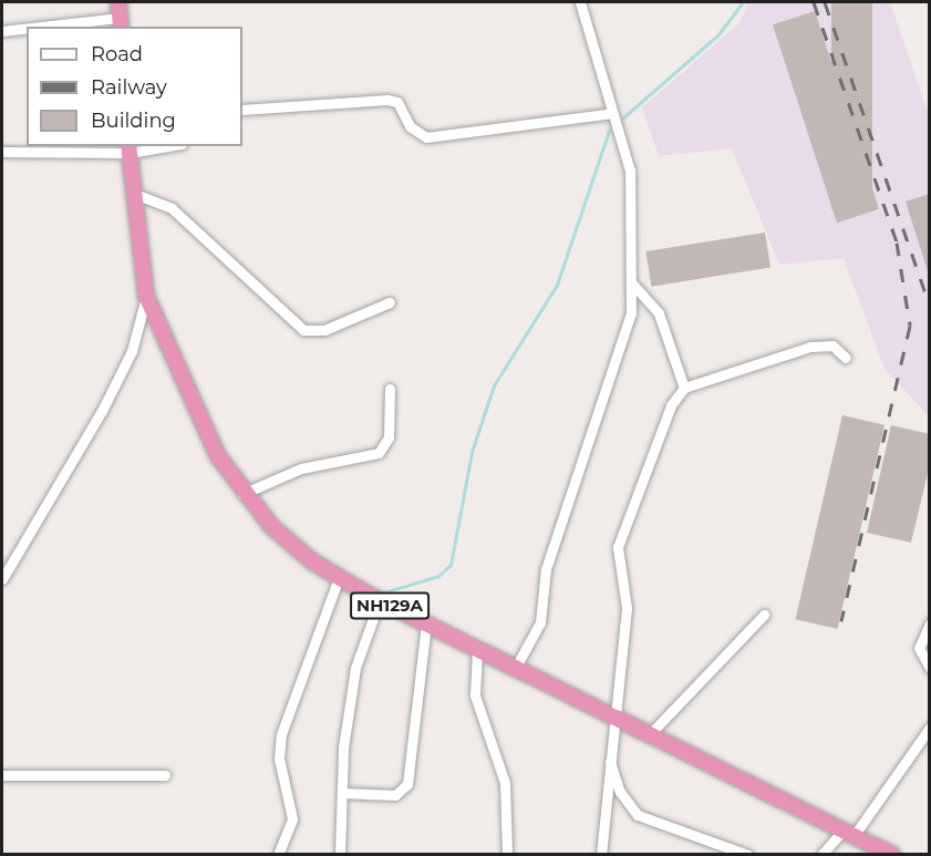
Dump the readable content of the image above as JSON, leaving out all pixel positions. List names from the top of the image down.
{
  "streets": {
    "highway": ["NH129A"]
  },
  "legend": ["Road", "Railway", "Building"]
}
